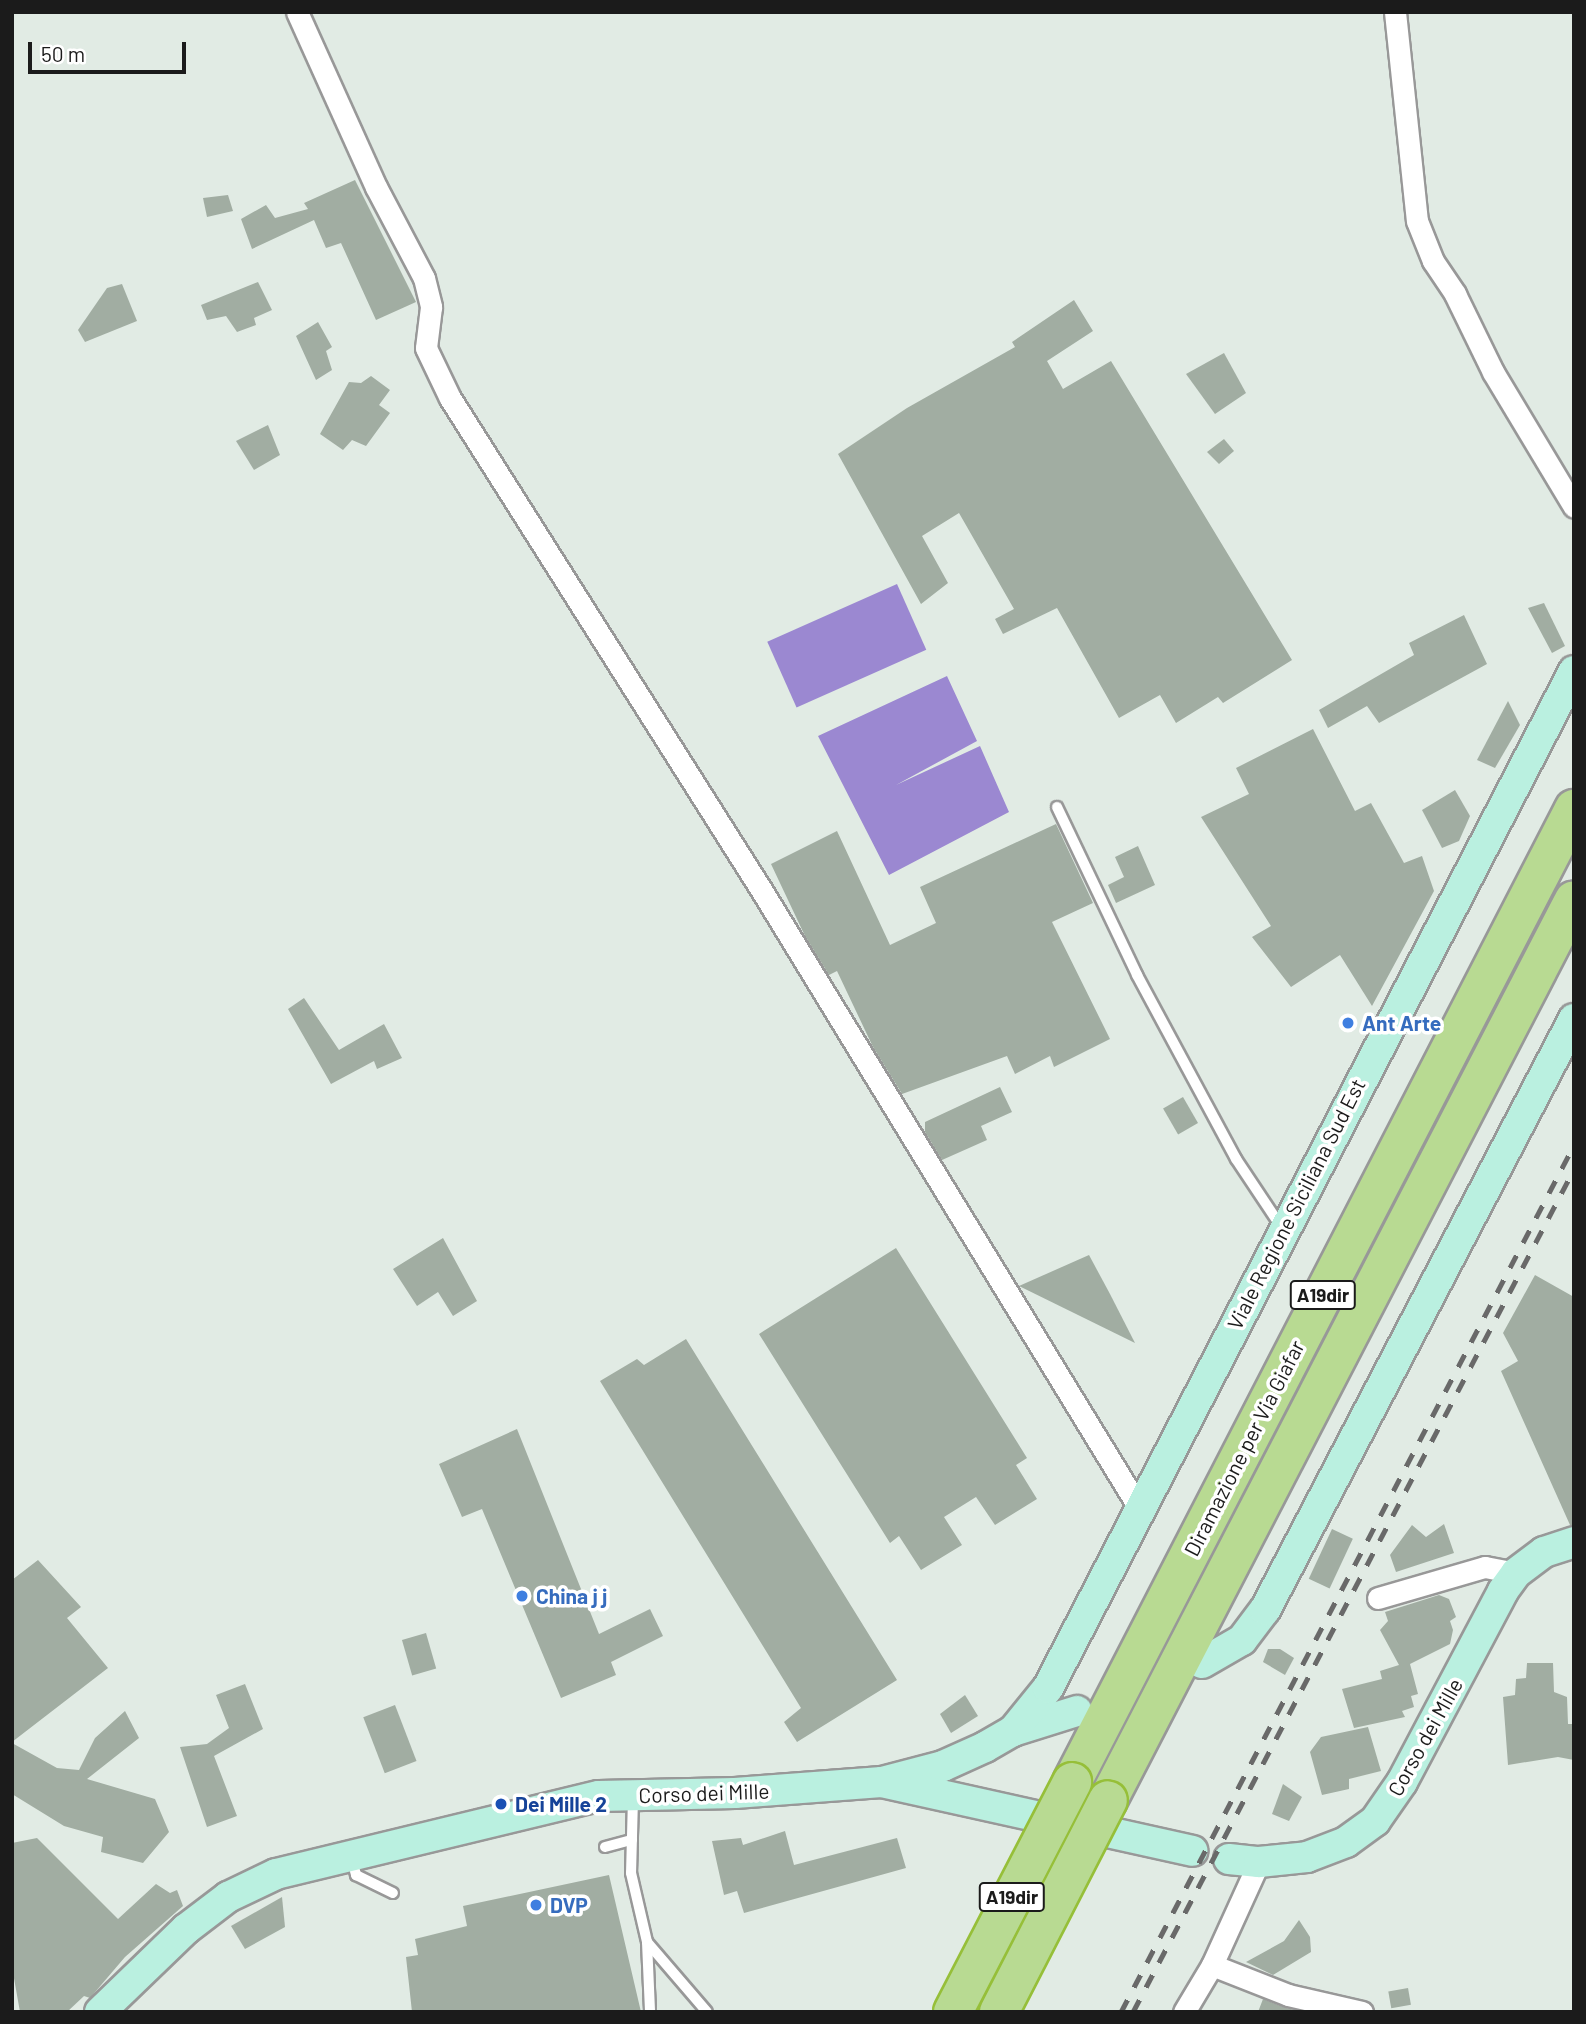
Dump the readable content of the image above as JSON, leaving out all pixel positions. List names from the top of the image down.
{
  "streets": {
    "highway": ["A19dir", "Diramazione per Via Giafar"],
    "street": ["Viale Regione Siciliana Sud Est", "Corso dei Mille"]
  },
  "crossings": [
    ["Viale Regione Siciliana Sud Est", "Corso dei Mille"]
  ],
  "places": [
    "Ant Arte",
    "China j j",
    "Dei Mille 2",
    "DVP"
  ],
  "scale_bar": "50 m"
}
